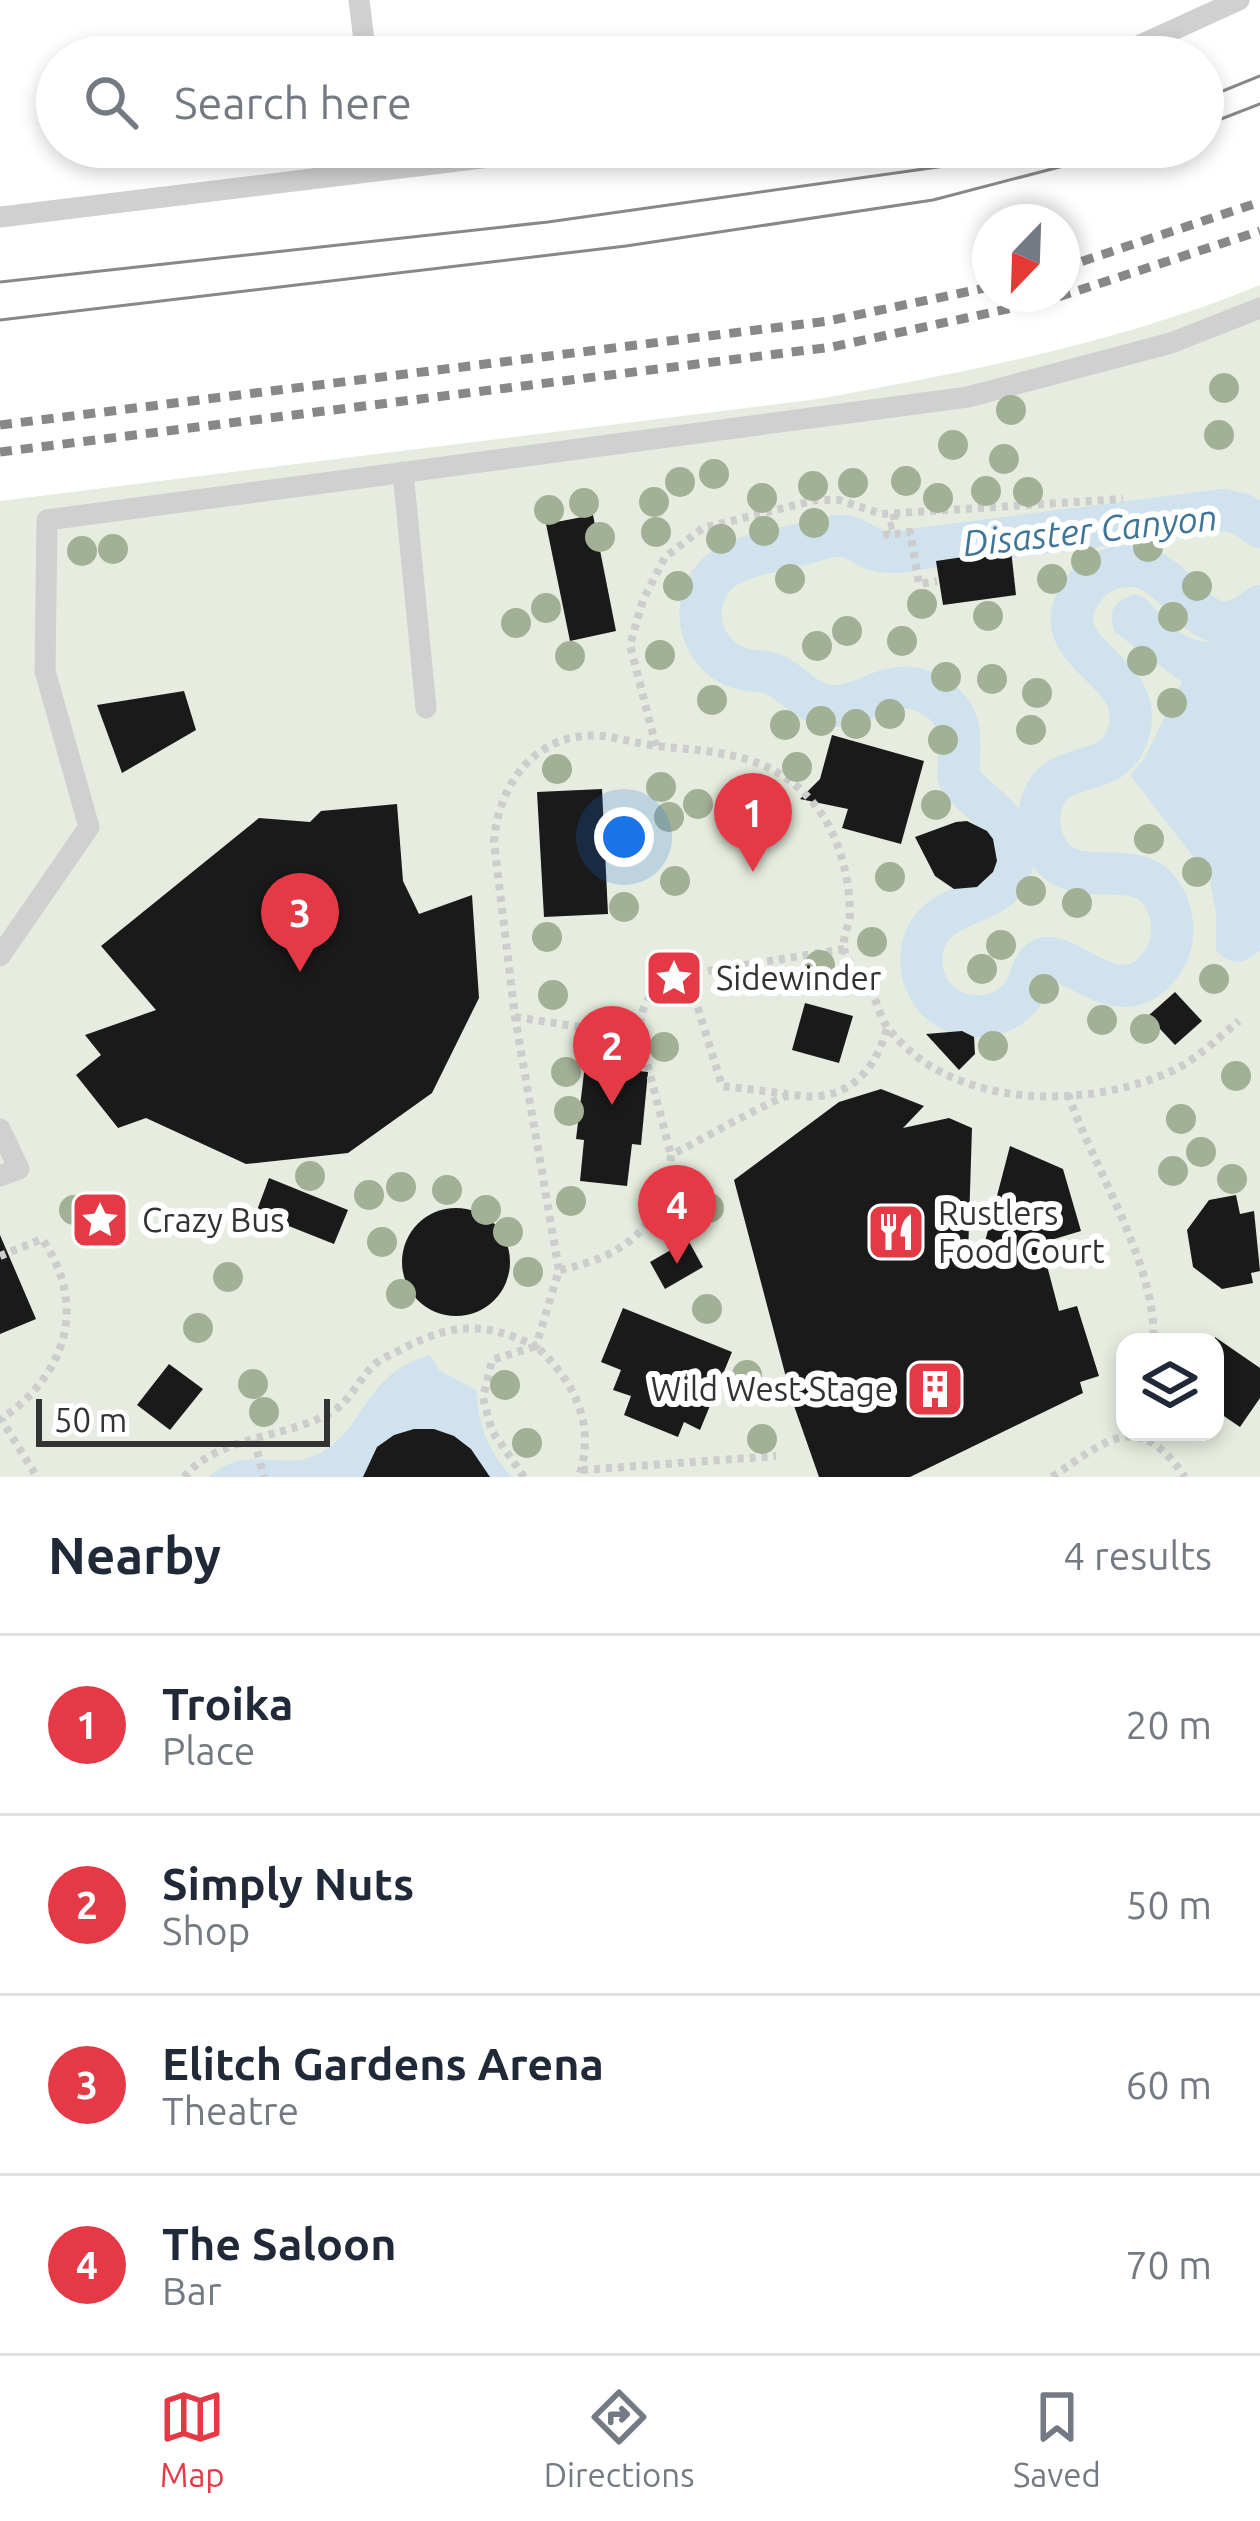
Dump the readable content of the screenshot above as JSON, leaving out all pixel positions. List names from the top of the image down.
{
  "water": ["Disaster Canyon"],
  "places": {
    "place": ["Sidewinder", "Crazy Bus"],
    "restaurant": ["Rustlers Food Court"],
    "building": ["Wild West Stage"]
  },
  "scale_bar": "50 m",
  "north": "bottom left",
  "page": {
    "search": "Search here",
    "pins": [
      "1",
      "3",
      "2",
      "4"
    ],
    "scale": "50 m",
    "heading": ["Nearby", "4 results"],
    "list": [
      {
        "mark": "1",
        "name": "Troika",
        "note": "Place",
        "value": "20 m"
      },
      {
        "mark": "2",
        "name": "Simply Nuts",
        "note": "Shop",
        "value": "50 m"
      },
      {
        "mark": "3",
        "name": "Elitch Gardens Arena",
        "note": "Theatre",
        "value": "60 m"
      },
      {
        "mark": "4",
        "name": "The Saloon",
        "note": "Bar",
        "value": "70 m"
      }
    ],
    "nav": ["Map", "Directions", "Saved"]
  }
}
